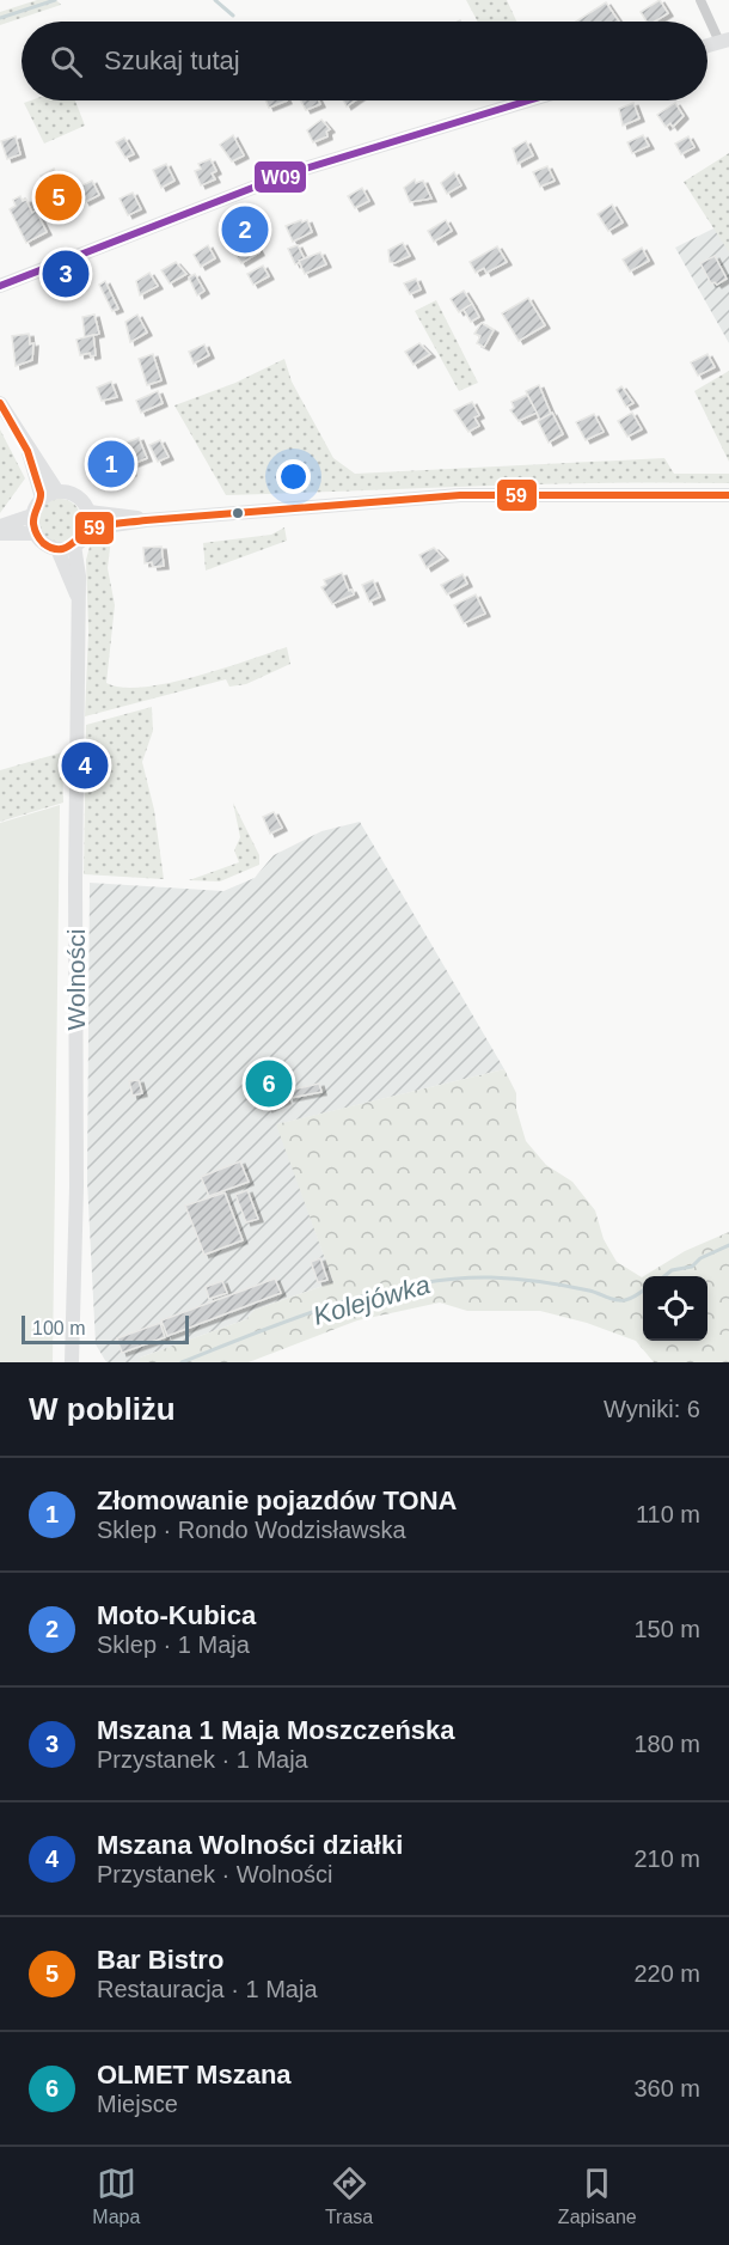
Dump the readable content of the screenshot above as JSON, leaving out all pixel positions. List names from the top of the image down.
{
  "streets": {
    "main road": ["Wolności"]
  },
  "water": ["Kolejówka"],
  "lines": ["transit line W09", "transit line 59"],
  "scale_bar": "100 m",
  "page": {
    "search": "Szukaj tutaj",
    "pins": [
      "5",
      "2",
      "3",
      "1",
      "4",
      "6"
    ],
    "scale": "100 m",
    "heading": ["W pobliżu", "Wyniki: 6"],
    "list": [
      {
        "mark": "1",
        "name": "Złomowanie pojazdów TONA",
        "note": "Sklep · Rondo Wodzisławska",
        "value": "110 m"
      },
      {
        "mark": "2",
        "name": "Moto-Kubica",
        "note": "Sklep · 1 Maja",
        "value": "150 m"
      },
      {
        "mark": "3",
        "name": "Mszana 1 Maja Moszczeńska",
        "note": "Przystanek · 1 Maja",
        "value": "180 m"
      },
      {
        "mark": "4",
        "name": "Mszana Wolności działki",
        "note": "Przystanek · Wolności",
        "value": "210 m"
      },
      {
        "mark": "5",
        "name": "Bar Bistro",
        "note": "Restauracja · 1 Maja",
        "value": "220 m"
      },
      {
        "mark": "6",
        "name": "OLMET Mszana",
        "note": "Miejsce",
        "value": "360 m"
      }
    ],
    "nav": ["Mapa", "Trasa", "Zapisane"]
  }
}
